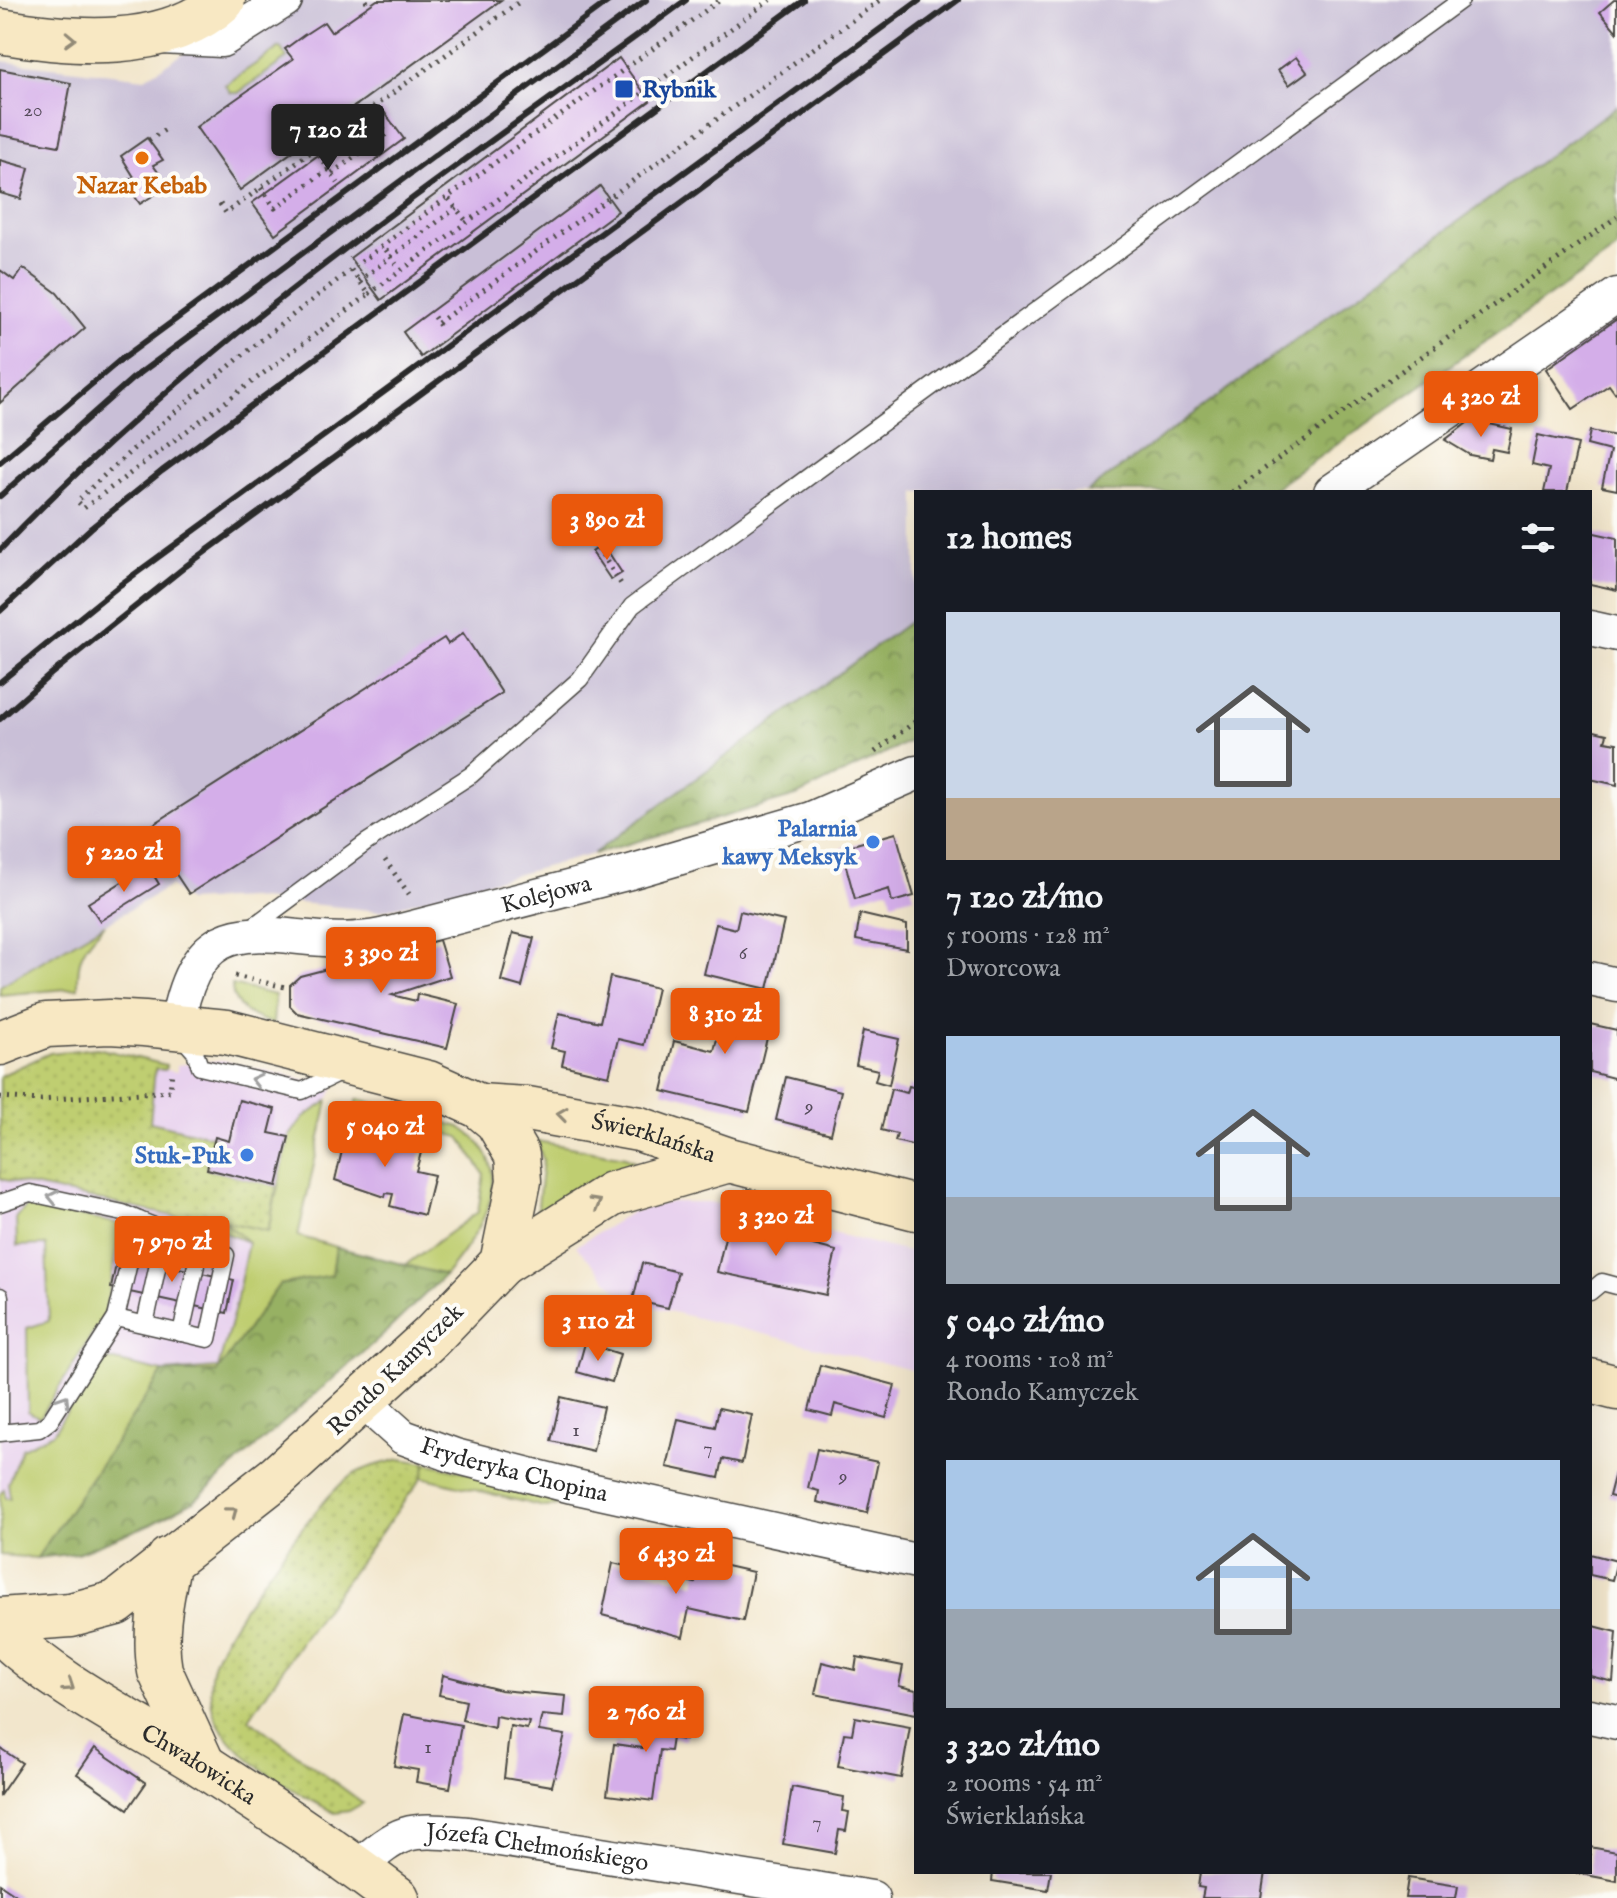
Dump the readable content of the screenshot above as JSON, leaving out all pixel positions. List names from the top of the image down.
{
  "streets": {
    "main road": ["Świerklańska", "Rondo Kamyczek", "Chwałowicka"],
    "street": ["Kolejowa", "Fryderyka Chopina", "Józefa Chełmońskiego"]
  },
  "crossings": [
    ["Świerklańska", "Rondo Kamyczek"],
    ["Rondo Kamyczek", "Fryderyka Chopina"],
    ["Chwałowicka", "Józefa Chełmońskiego"]
  ],
  "one_way": ["Świerklańska", "Rondo Kamyczek", "Chwałowicka"],
  "places": {
    "transit": ["Rybnik"],
    "other": ["Nazar Kebab", "Palarnia kawy Meksyk", "Stuk-Puk"]
  },
  "house_numbers": [
    "20",
    "6",
    "9",
    "1",
    "7",
    "9",
    "1",
    "7"
  ],
  "page": {
    "price": [
      "7 120 zł",
      "4 320 zł",
      "3 890 zł",
      "5 220 zł",
      "3 390 zł",
      "8 310 zł",
      "5 040 zł",
      "3 320 zł",
      "7 970 zł",
      "3 110 zł",
      "6 430 zł",
      "2 760 zł"
    ],
    "heading": "12 homes",
    "list": [
      {
        "name": "7 120 zł/mo",
        "note": "5 rooms · 128 m² · Dworcowa"
      },
      {
        "name": "5 040 zł/mo",
        "note": "4 rooms · 108 m² · Rondo Kamyczek"
      },
      {
        "name": "3 320 zł/mo",
        "note": "2 rooms · 54 m² · Świerklańska"
      }
    ]
  }
}
